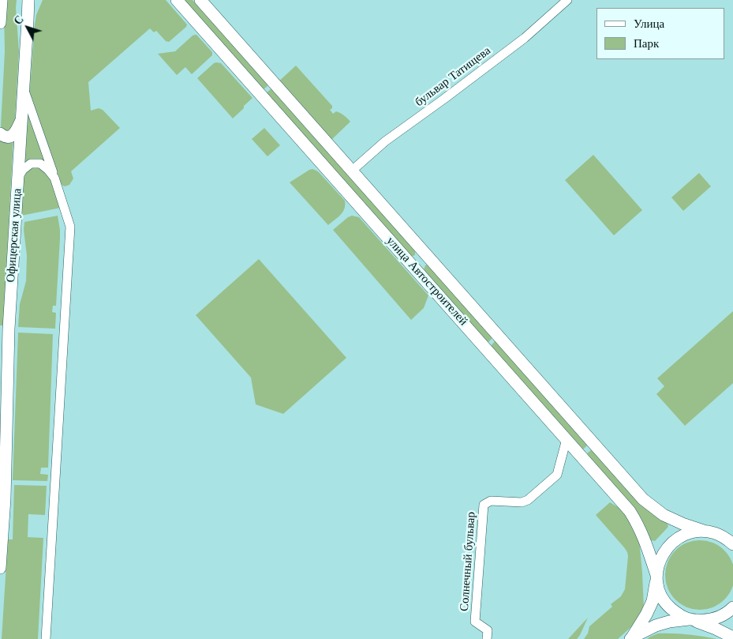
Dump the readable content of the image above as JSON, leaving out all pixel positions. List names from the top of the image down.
{
  "streets": {
    "main road": ["Офицерская улица", "улица Автостроителей"],
    "street": ["бульвар Татищева", "Солнечный бульвар"]
  },
  "crossings": [
    ["бульвар Татищева", "улица Автостроителей"],
    ["улица Автостроителей", "Солнечный бульвар"]
  ],
  "legend": ["Улица", "Парк"],
  "north": "top left"
}
